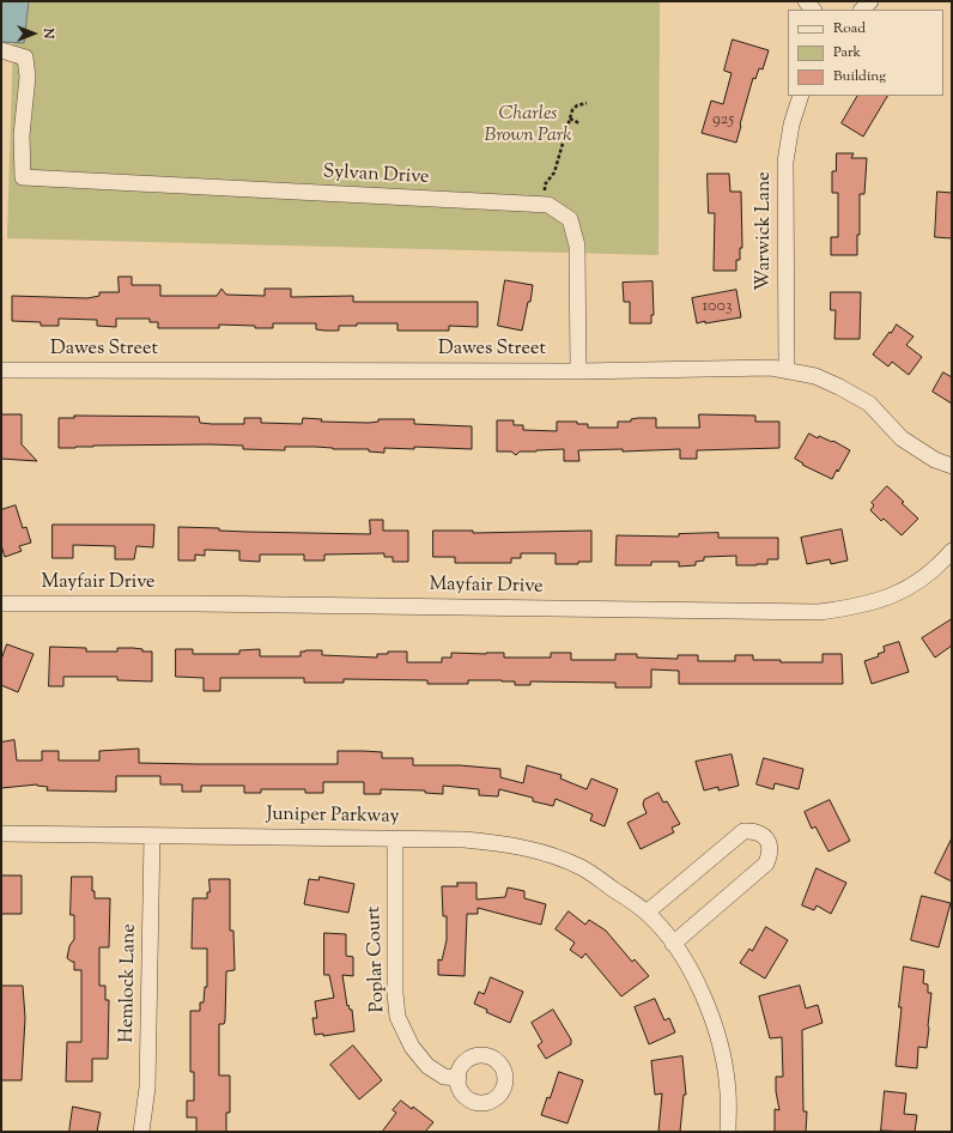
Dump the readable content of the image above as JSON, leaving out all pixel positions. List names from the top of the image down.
{
  "streets": {
    "street": [
      "Sylvan Drive",
      "Warwick Lane",
      "Dawes Street",
      "Mayfair Drive",
      "Juniper Parkway",
      "Poplar Court",
      "Hemlock Lane"
    ]
  },
  "crossings": [
    ["Sylvan Drive", "Dawes Street"],
    ["Warwick Lane", "Dawes Street"],
    ["Juniper Parkway", "Poplar Court"],
    ["Juniper Parkway", "Hemlock Lane"]
  ],
  "parks": ["Charles Brown Park"],
  "house_numbers": ["925", "1003"],
  "legend": ["Road", "Park", "Building"],
  "north": "right"
}
